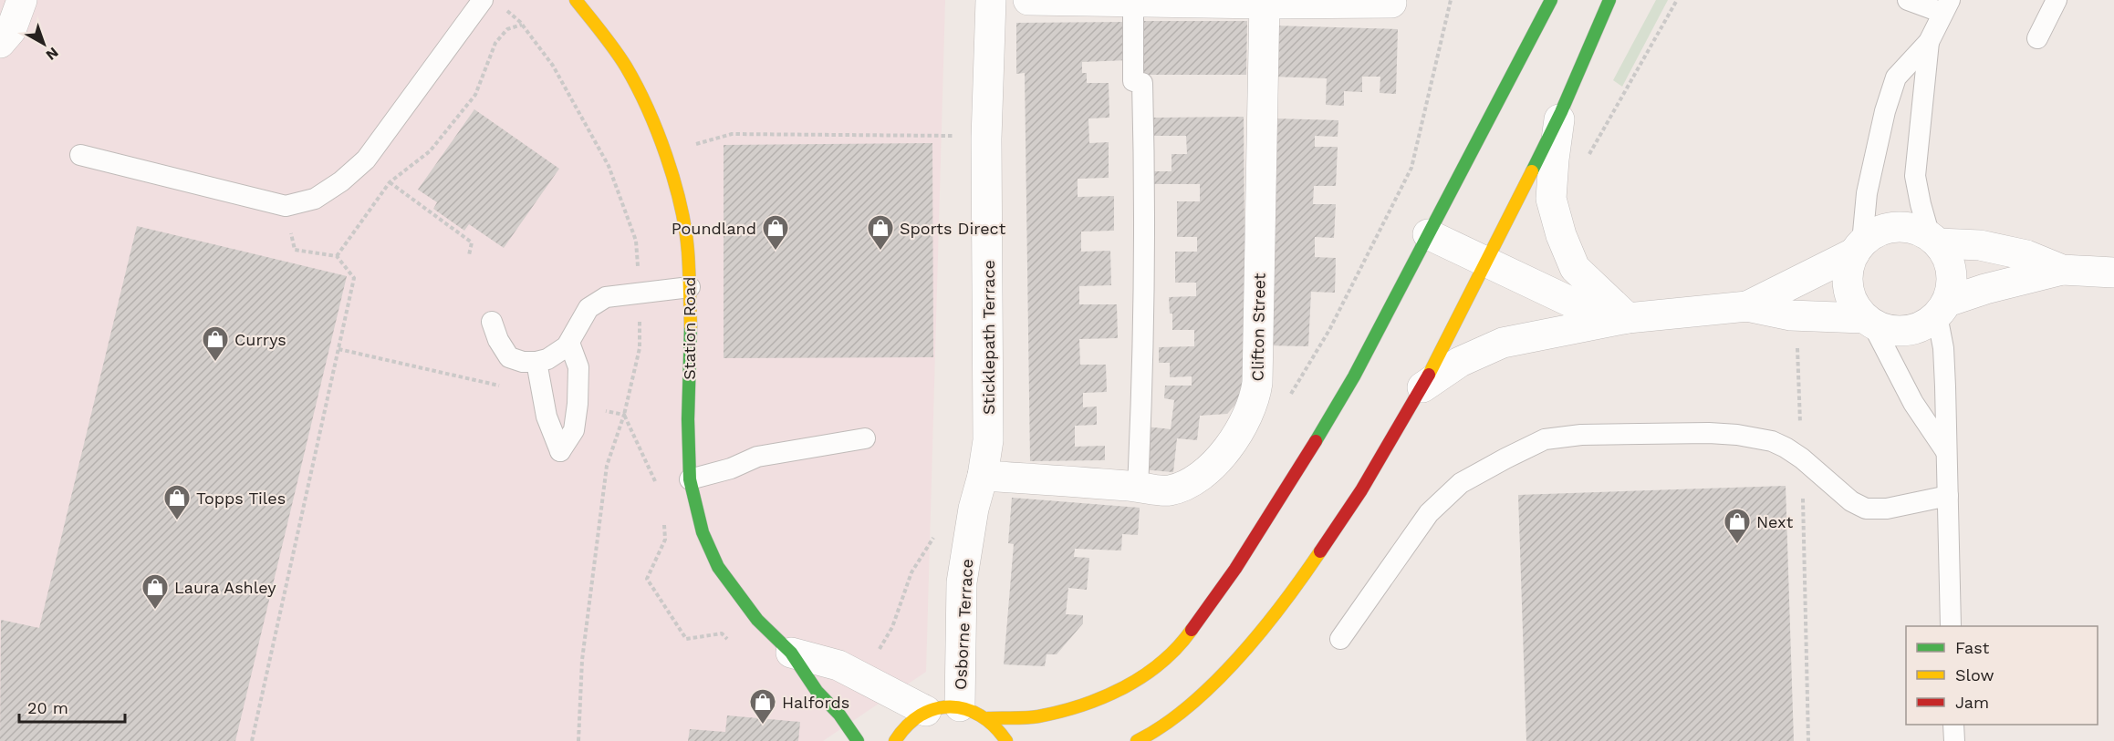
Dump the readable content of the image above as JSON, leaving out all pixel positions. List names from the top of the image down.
{
  "streets": {
    "main road": ["Station Road"],
    "street": ["Clifton Street", "Sticklepath Terrace", "Osborne Terrace"]
  },
  "crossings": [
    ["Clifton Street", "Sticklepath Terrace"],
    ["Sticklepath Terrace", "Osborne Terrace"]
  ],
  "places": {
    "shop": [
      "Poundland",
      "Sports Direct",
      "Currys",
      "Topps Tiles",
      "Next",
      "Laura Ashley",
      "Halfords"
    ]
  },
  "legend": ["Fast", "Slow", "Jam"],
  "scale_bar": "20 m",
  "north": "bottom right"
}
